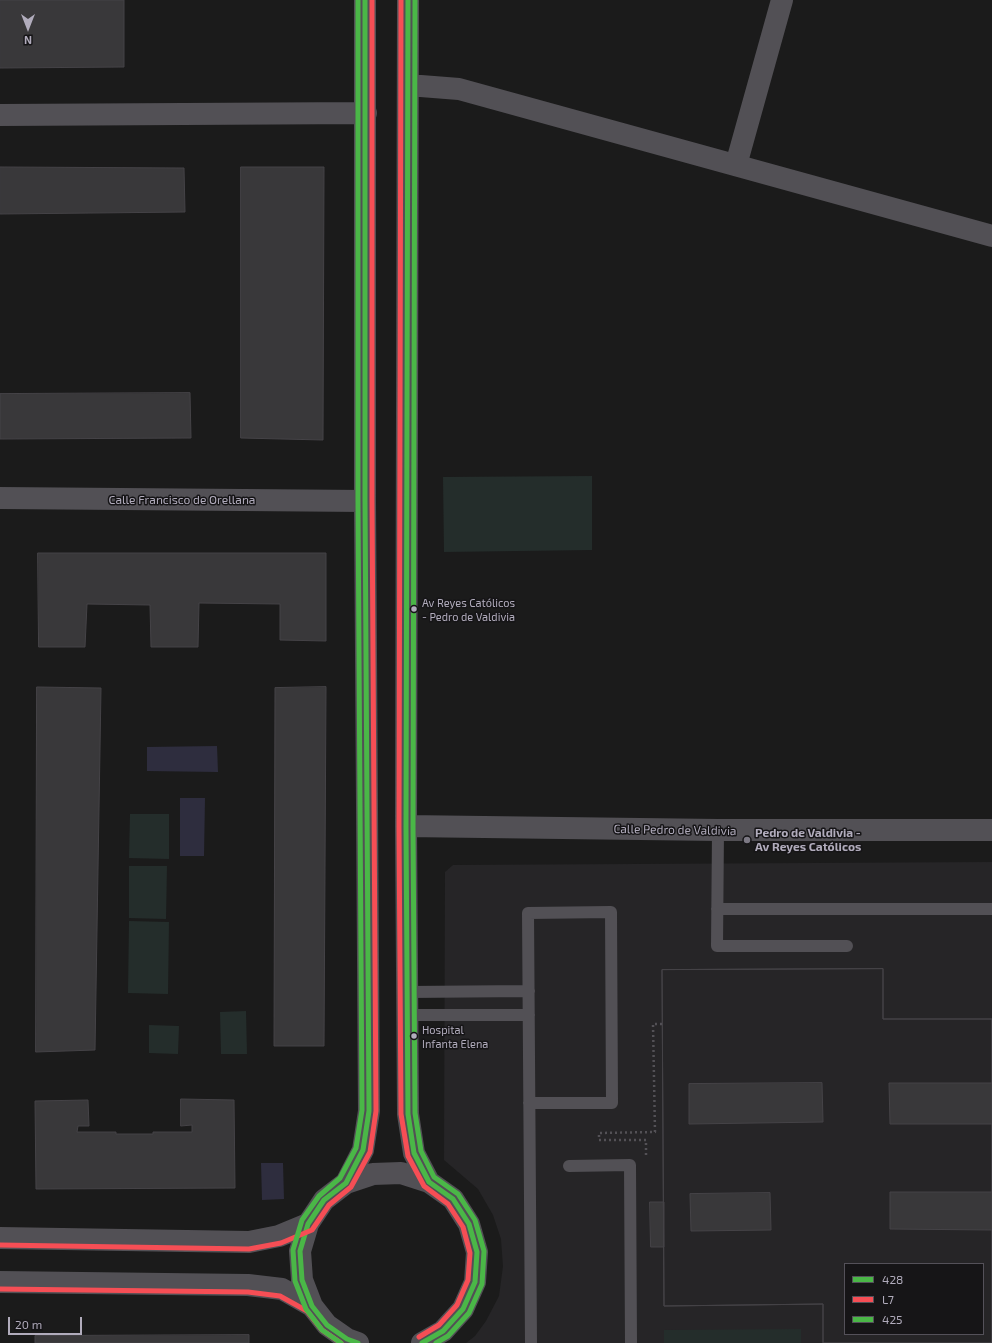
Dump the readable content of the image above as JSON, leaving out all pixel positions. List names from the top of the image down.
{
  "streets": {
    "street": ["Calle Francisco de Orellana", "Calle Pedro de Valdivia"]
  },
  "places": ["Av Reyes Católicos - Pedro de Valdivia", "Pedro de Valdivia - Av Reyes Católicos", "Hospital Infanta Elena"],
  "lines": ["transit line 428", "transit line L7", "transit line 425"],
  "legend": ["428", "L7", "425"],
  "scale_bar": "20 m",
  "north": "bottom"
}
